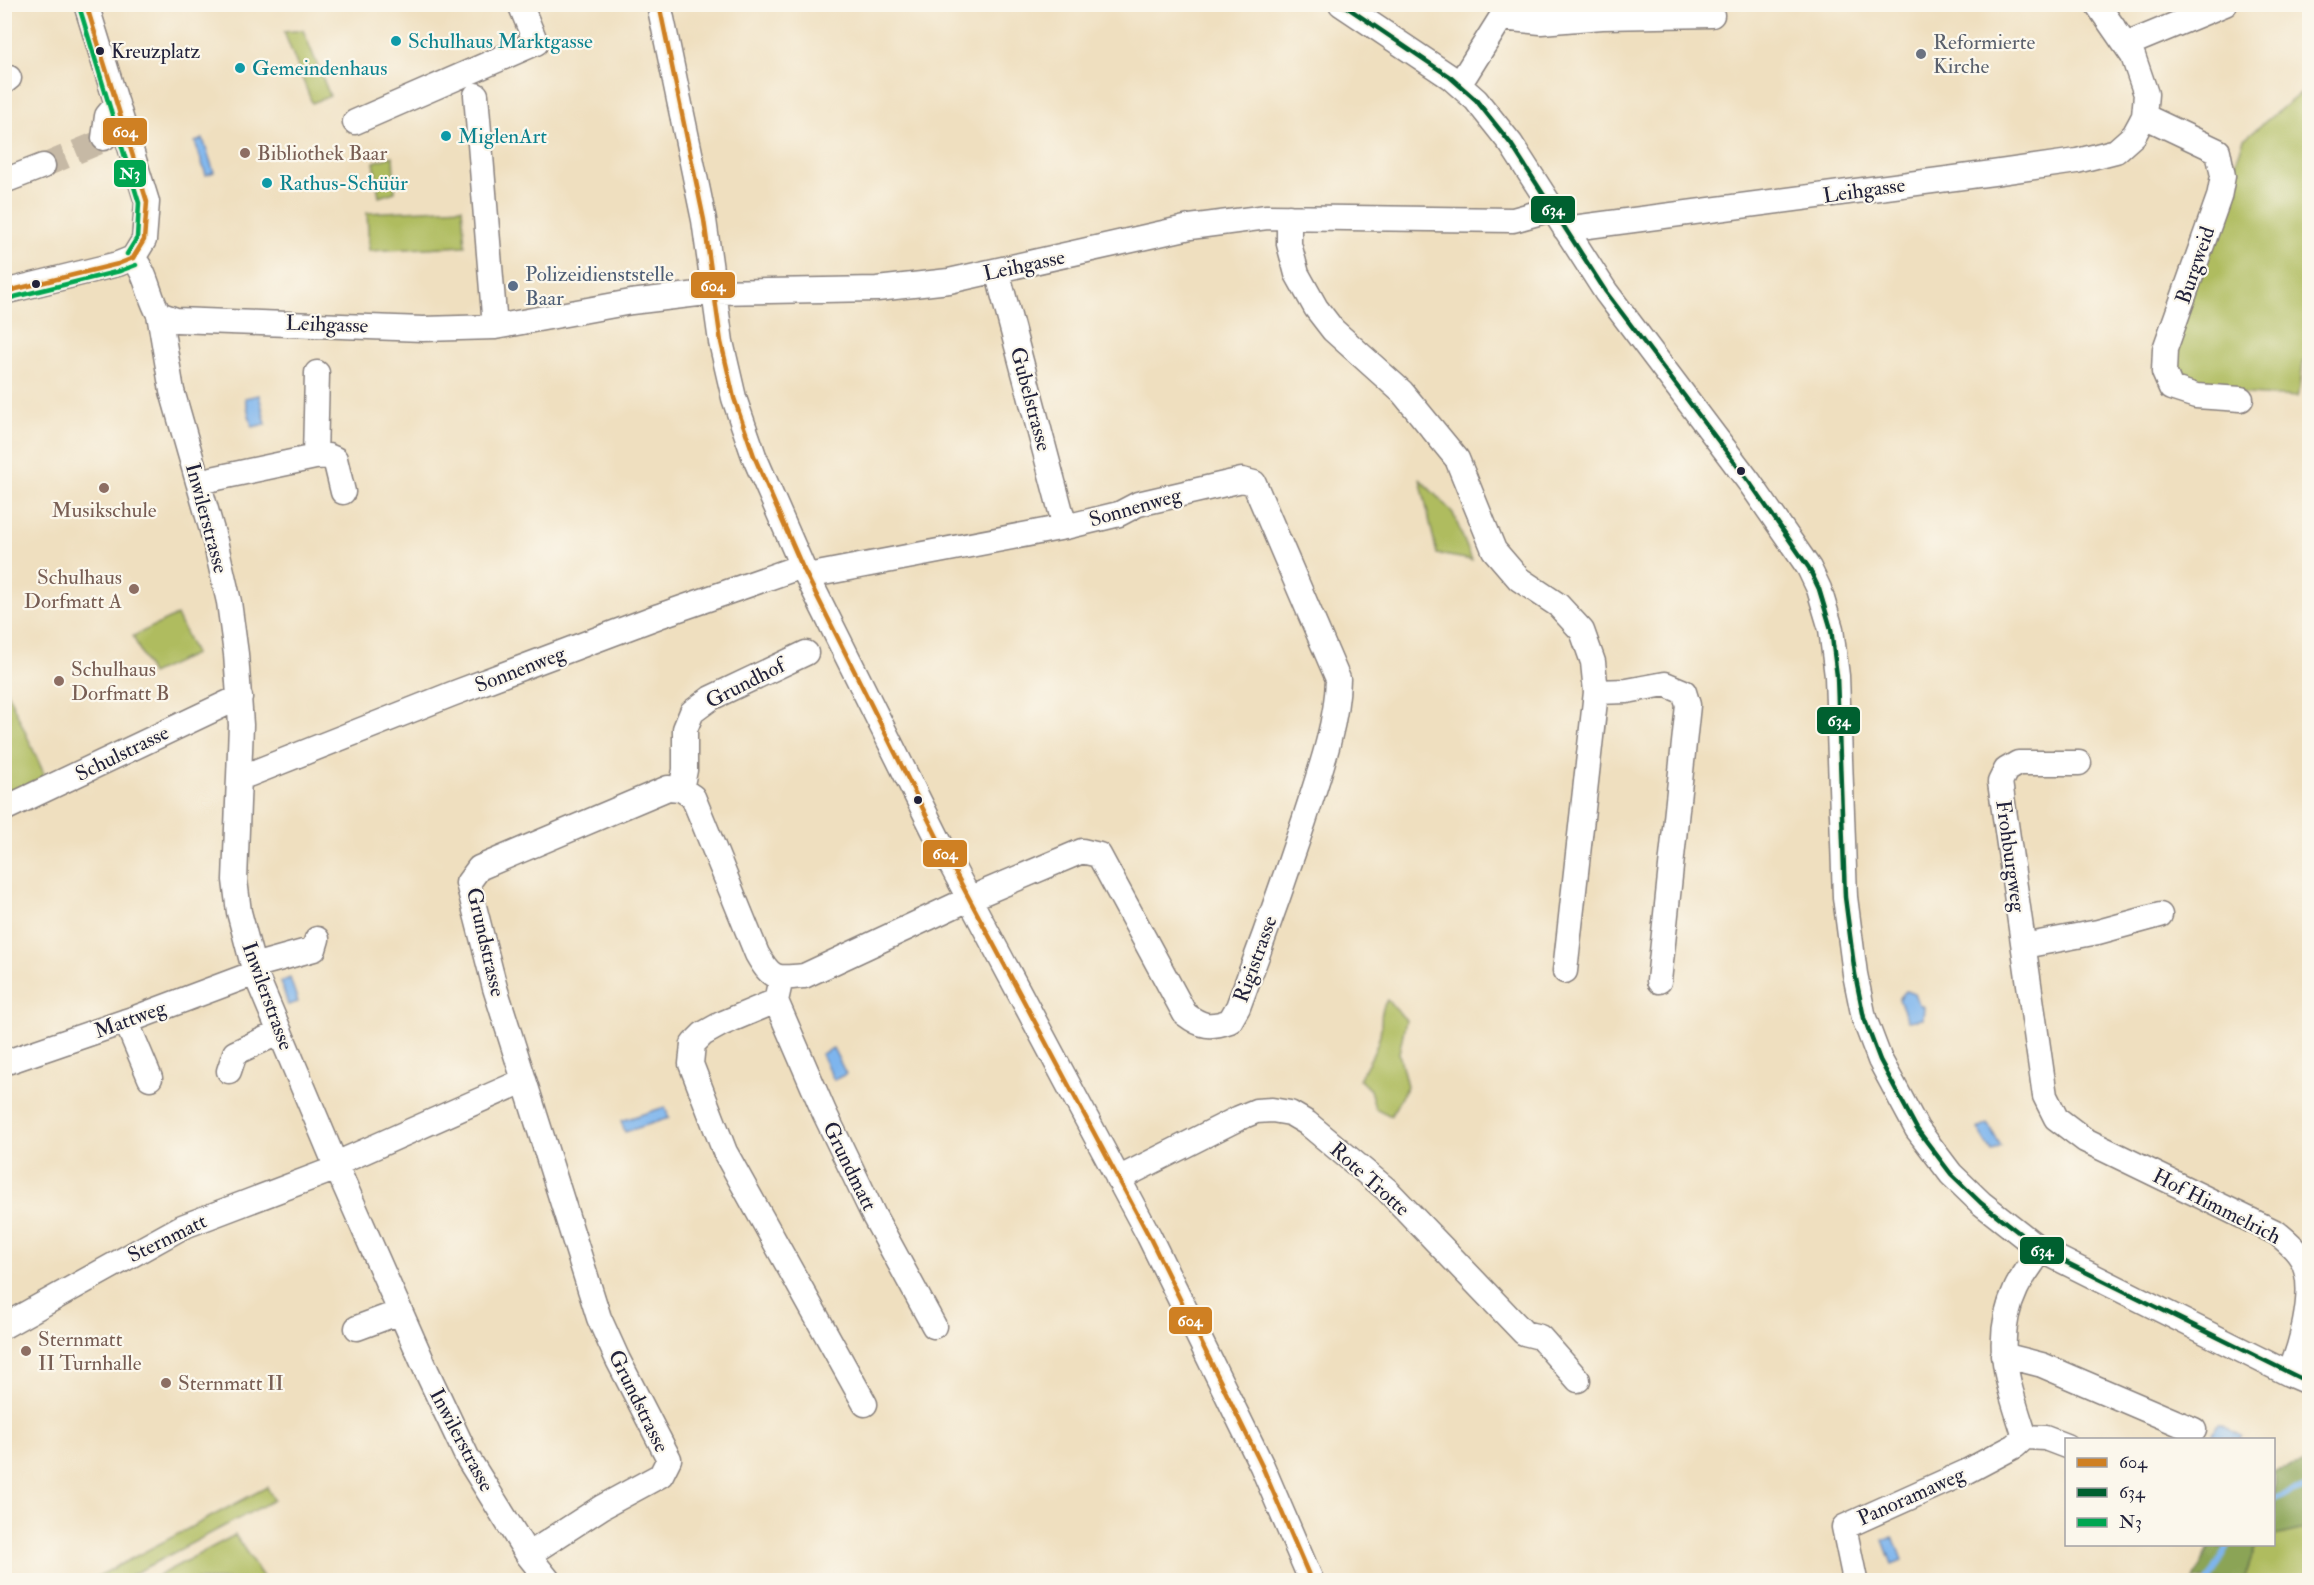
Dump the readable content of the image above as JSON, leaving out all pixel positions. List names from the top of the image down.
{
  "streets": {
    "street": [
      "Leihgasse",
      "Burgweid",
      "Gubelstrasse",
      "Sonnenweg",
      "Inwilerstrasse",
      "Grundhof",
      "Schulstrasse",
      "Frohburgweg",
      "Grundstrasse",
      "Rigistrasse",
      "Mattweg",
      "Grundmatt",
      "Rote Trotte",
      "Hof Himmelrich",
      "Sternmatt",
      "Panoramaweg"
    ]
  },
  "crossings": [
    ["Leihgasse", "Burgweid"],
    ["Leihgasse", "Gubelstrasse"],
    ["Leihgasse", "Inwilerstrasse"],
    ["Gubelstrasse", "Sonnenweg"],
    ["Sonnenweg", "Inwilerstrasse"],
    ["Sonnenweg", "Rigistrasse"],
    ["Inwilerstrasse", "Schulstrasse"],
    ["Inwilerstrasse", "Grundstrasse"],
    ["Inwilerstrasse", "Mattweg"],
    ["Inwilerstrasse", "Sternmatt"],
    ["Grundhof", "Grundstrasse"],
    ["Frohburgweg", "Hof Himmelrich"]
  ],
  "places": [
    "Schulhaus Marktgasse",
    "Kreuzplatz",
    "Reformierte Kirche",
    "Gemeindenhaus",
    "MiglenArt",
    "Bibliothek Baar",
    "Rathus-Schüür",
    "Polizeidienststelle Baar",
    "Musikschule",
    "Schulhaus Dorfmatt A",
    "Schulhaus Dorfmatt B",
    "Sternmatt II Turnhalle",
    "Sternmatt II"
  ],
  "lines": ["transit line 604", "transit line 634", "transit line N3"],
  "legend": ["604", "634", "N3"]
}
